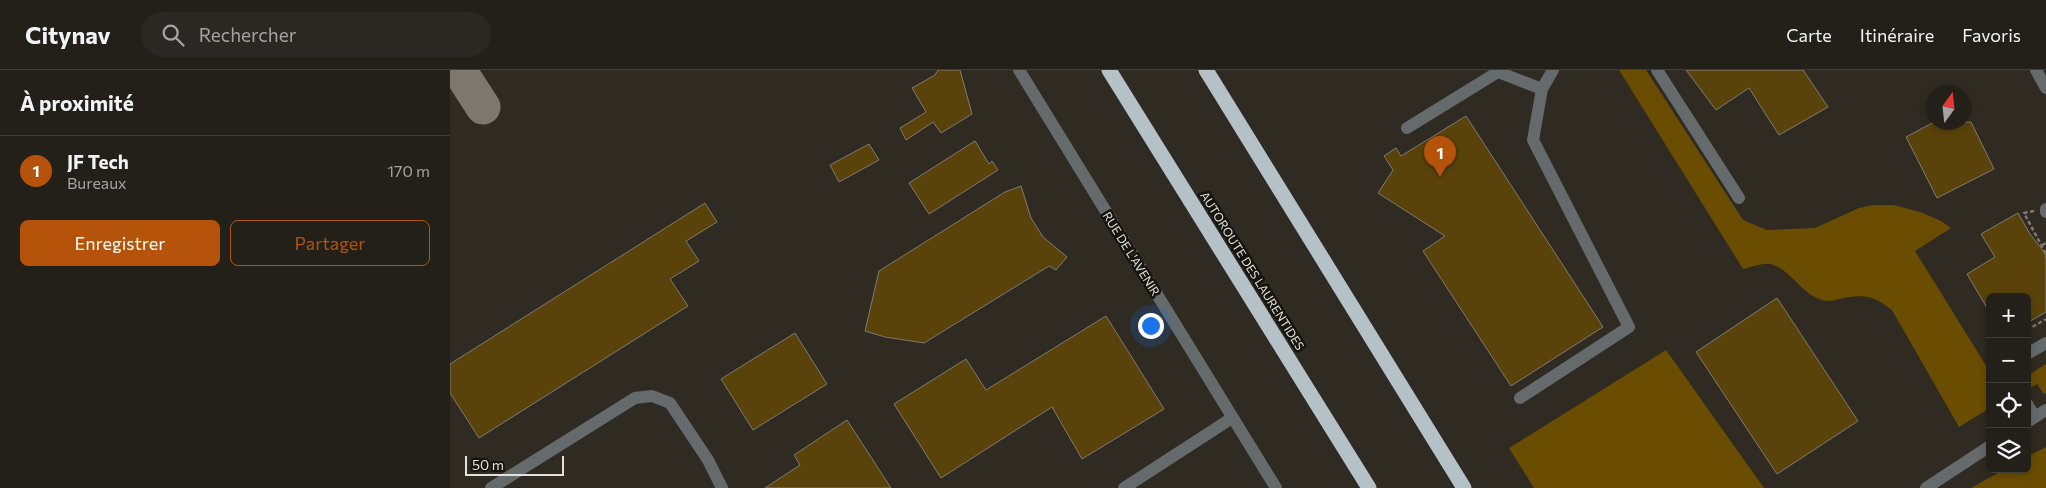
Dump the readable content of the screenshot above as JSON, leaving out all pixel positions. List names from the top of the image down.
{
  "streets": {
    "highway": ["AUTOROUTE DES LAURENTIDES"],
    "street": ["RUE DE L'AVENIR"]
  },
  "scale_bar": "50 m",
  "north": "top",
  "page": {
    "header": "Citynav",
    "search": "Rechercher",
    "nav": ["Carte", "Itinéraire", "Favoris"],
    "heading": "À proximité",
    "list": [
      {
        "mark": "1",
        "name": "JF Tech",
        "note": "Bureaux",
        "value": "170 m"
      }
    ],
    "pins": "1",
    "buttons": ["Enregistrer", "Partager"],
    "map_buttons": ["+", "−"],
    "scale": "50 m"
  }
}
